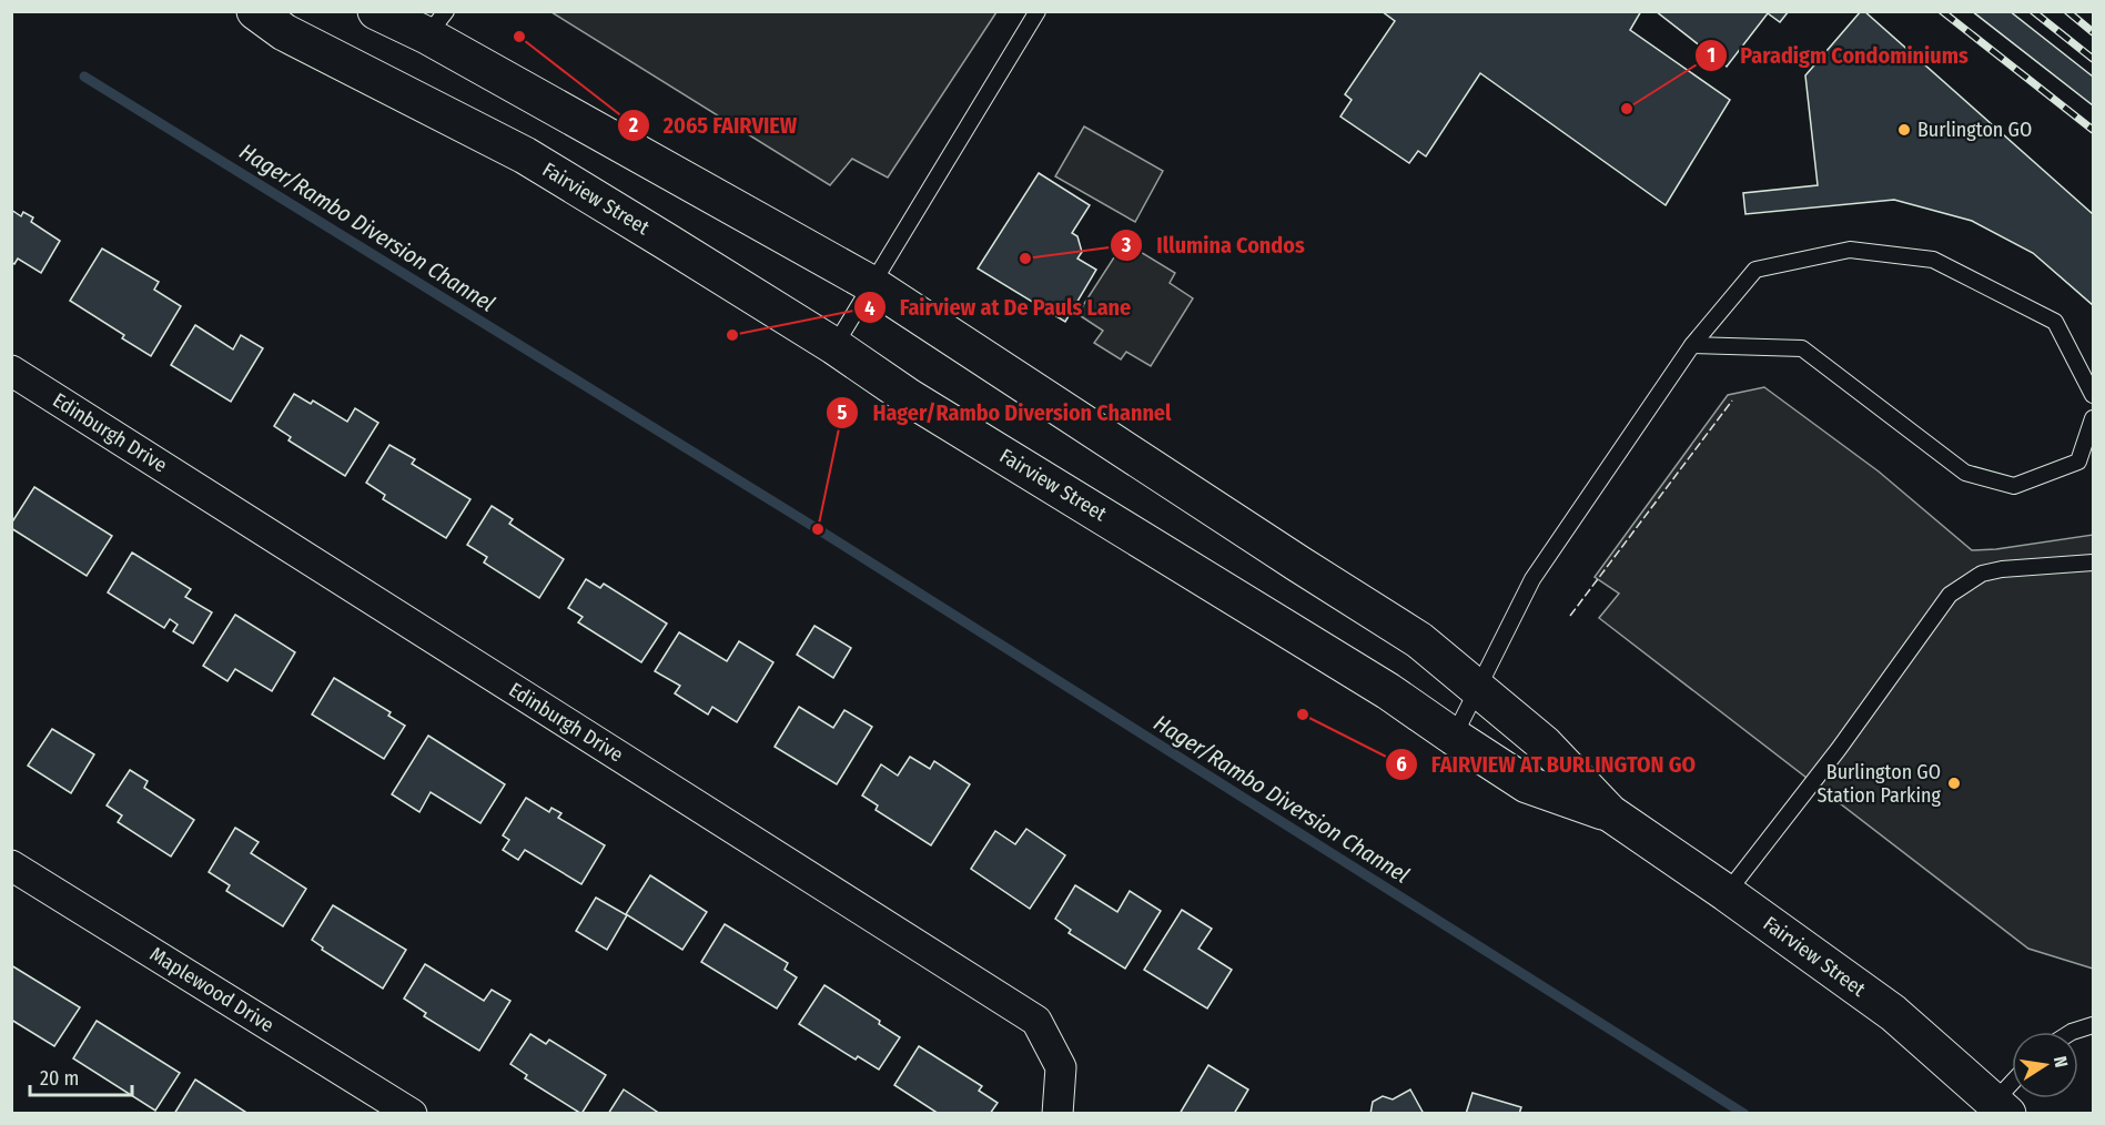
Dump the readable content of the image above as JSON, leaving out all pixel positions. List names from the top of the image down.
{
  "streets": {
    "main road": ["Fairview Street"],
    "street": ["Edinburgh Drive", "Maplewood Drive"]
  },
  "water": ["Hager/Rambo Diversion Channel"],
  "places": [
    "2065 FAIRVIEW",
    "Paradigm Condominiums",
    "Burlington GO",
    "Illumina Condos",
    "Fairview at De Pauls Lane",
    "Hager/Rambo Diversion Channel",
    "FAIRVIEW AT BURLINGTON GO",
    "Burlington GO Station Parking"
  ],
  "scale_bar": "20 m",
  "north": "right"
}
